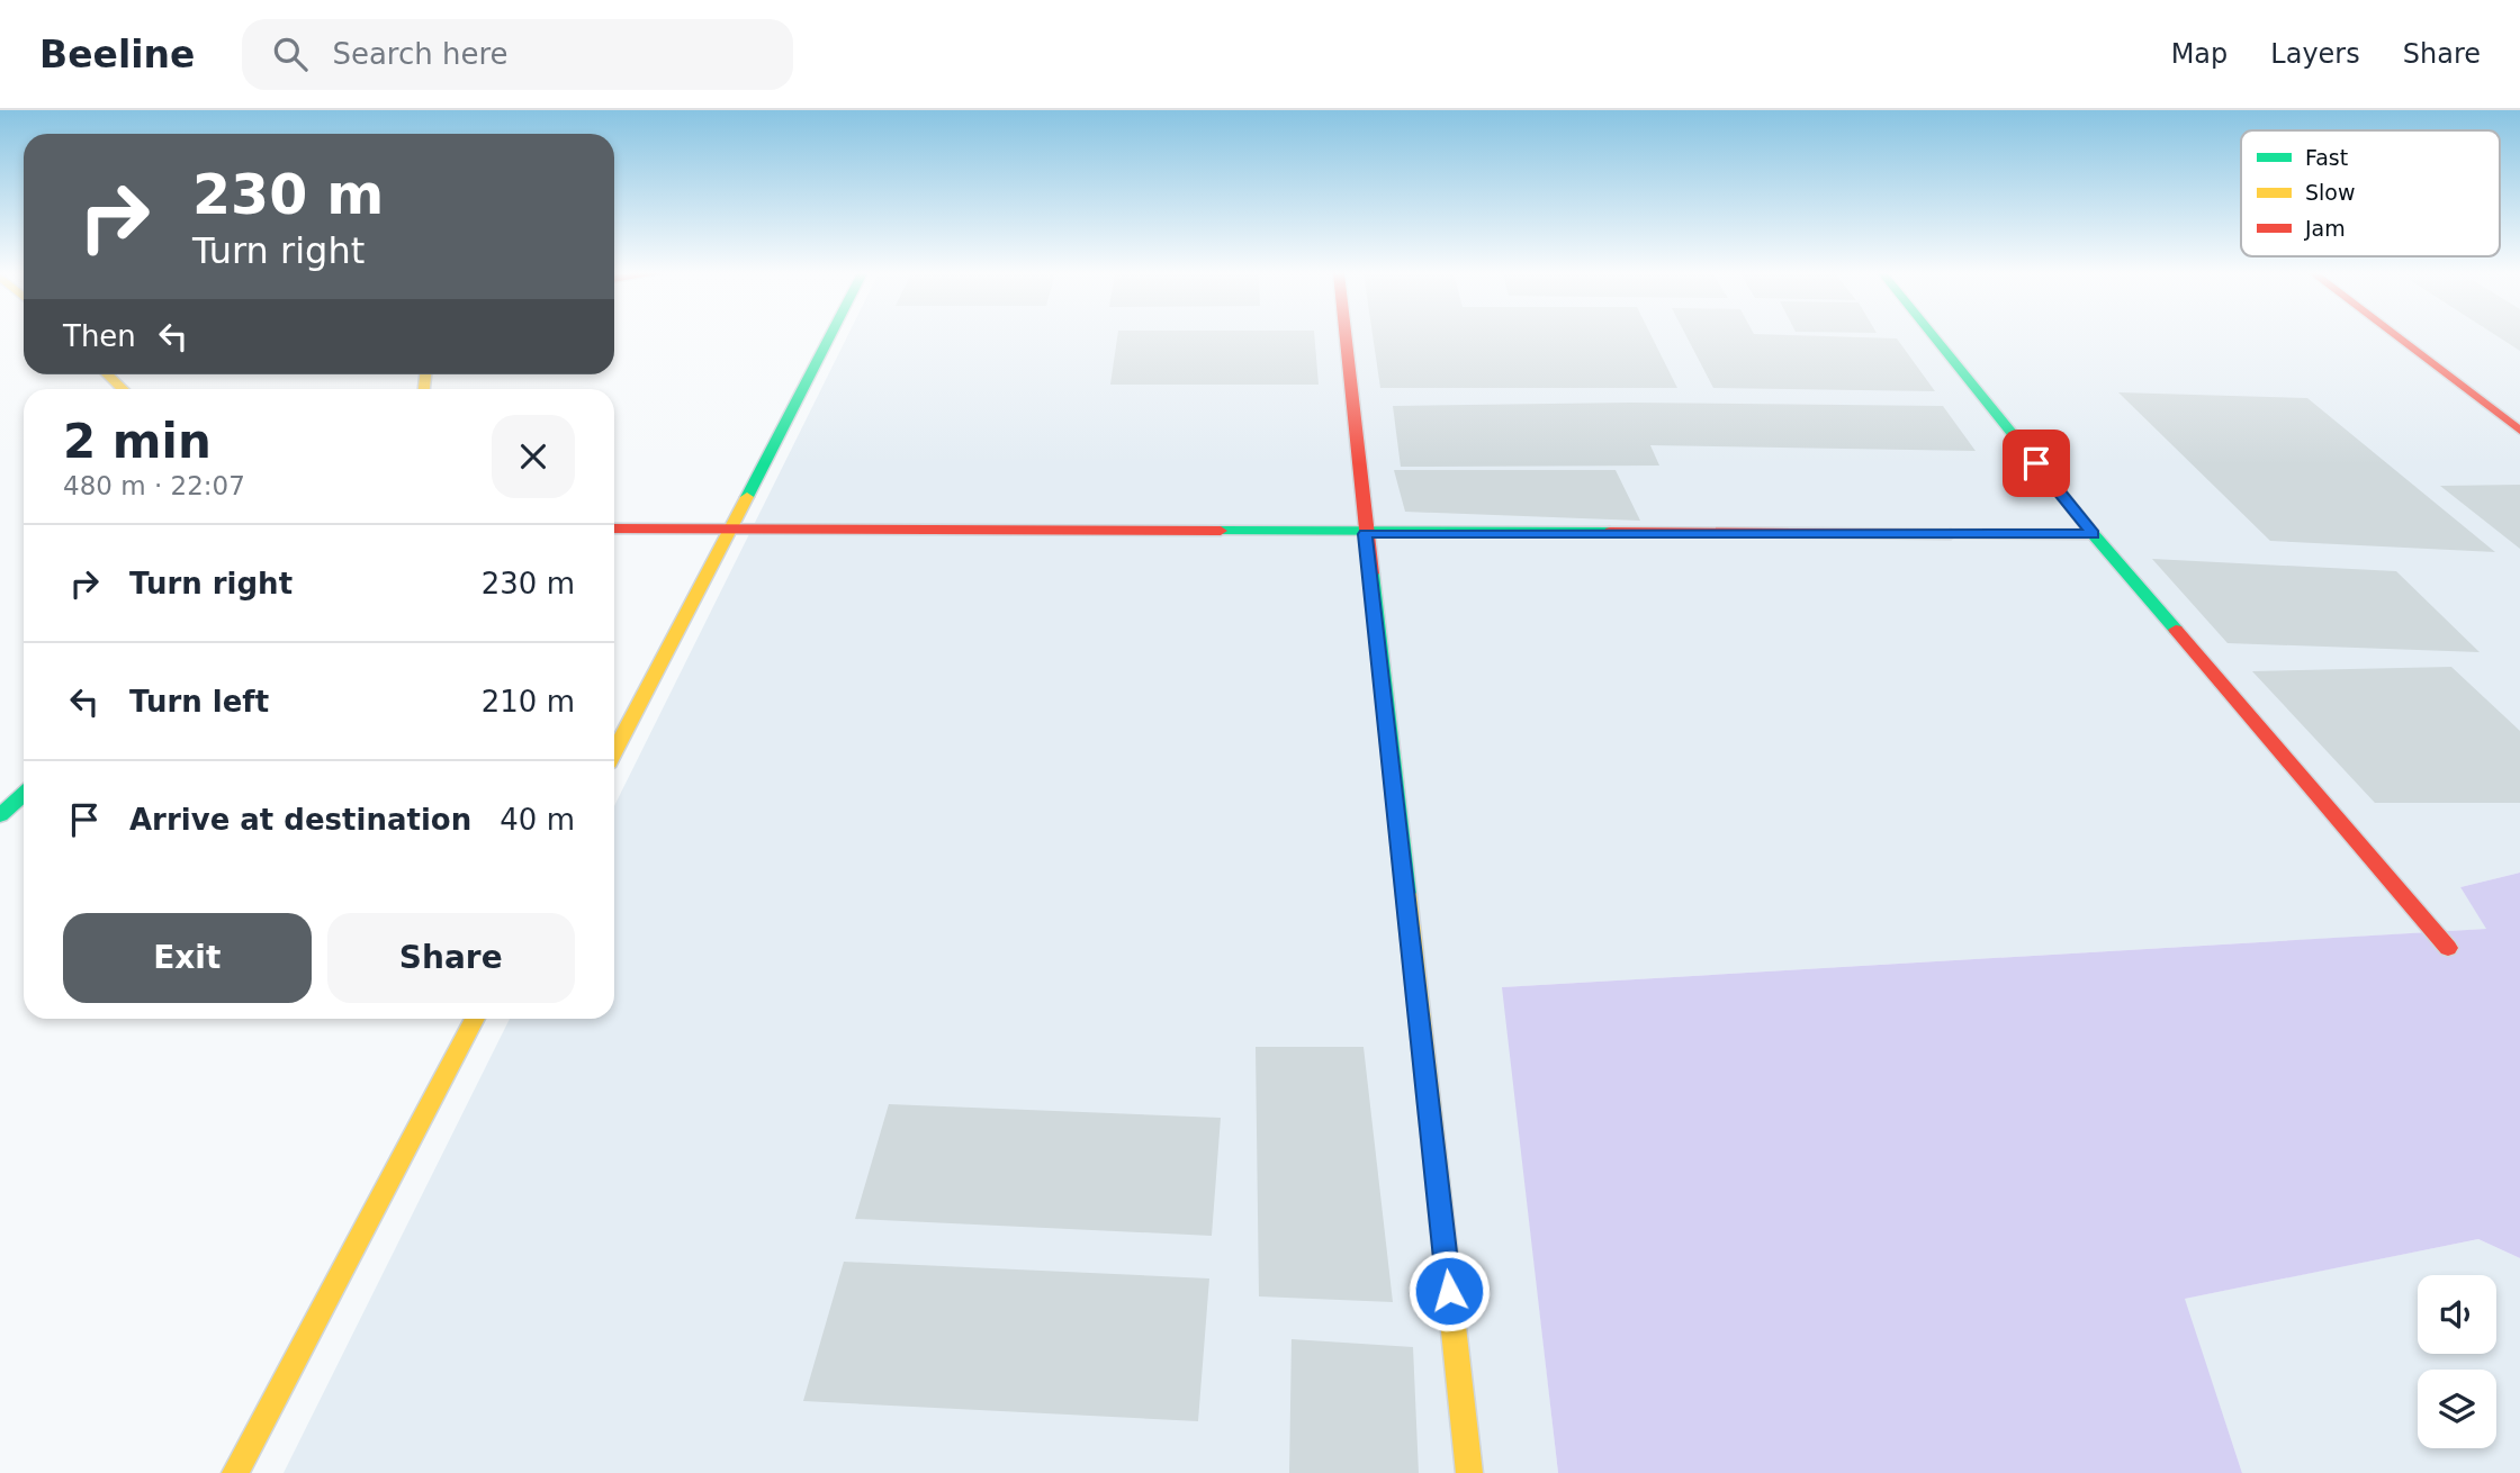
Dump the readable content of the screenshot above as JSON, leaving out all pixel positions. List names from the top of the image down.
{
  "legend": ["Fast", "Slow", "Jam"],
  "page": {
    "header": "Beeline",
    "search": "Search here",
    "nav": ["Map", "Layers", "Share"],
    "turn": ["230 m", "Turn right"],
    "then": "Then",
    "heading": ["2 min", "480 m · 22:07"],
    "list": [
      {
        "name": "Turn right",
        "value": "230 m"
      },
      {
        "name": "Turn left",
        "value": "210 m"
      },
      {
        "name": "Arrive at destination",
        "value": "40 m"
      }
    ],
    "buttons": ["Exit", "Share"]
  }
}
